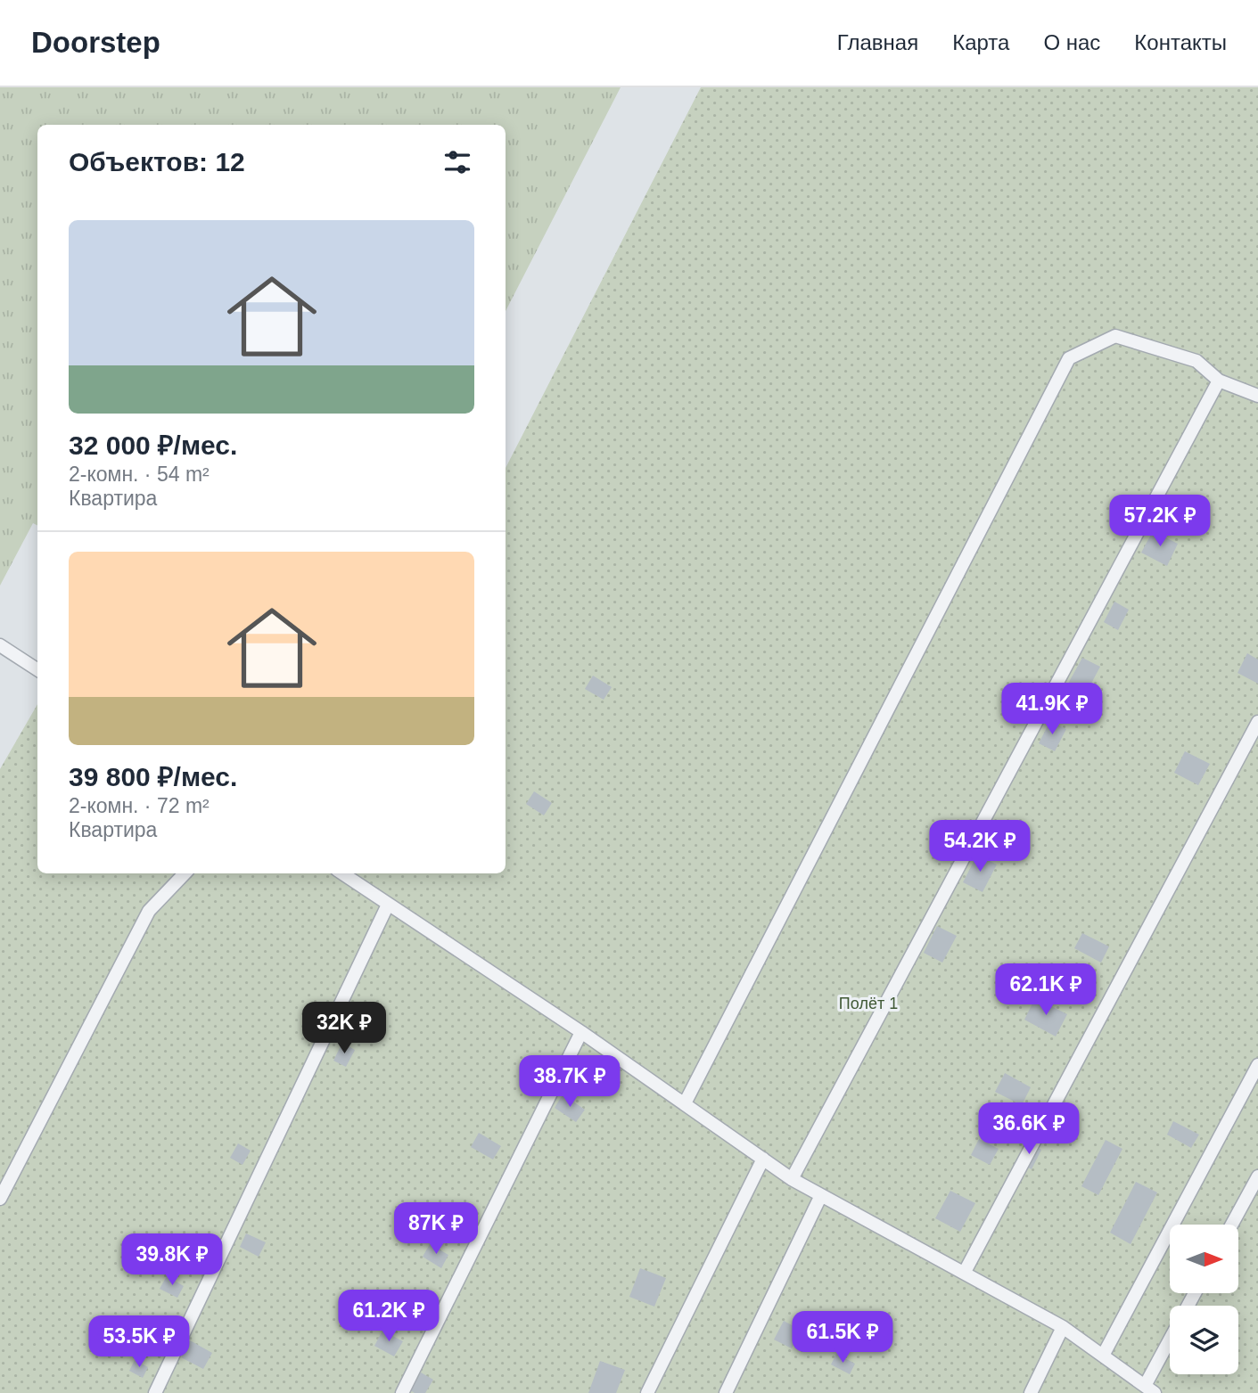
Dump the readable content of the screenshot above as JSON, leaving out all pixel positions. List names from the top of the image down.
{
  "parks": ["Полёт 1"],
  "north": "right",
  "page": {
    "header": "Doorstep",
    "nav": [
      "Главная",
      "Карта",
      "О нас",
      "Контакты"
    ],
    "heading": "Объектов: 12",
    "list": [
      {
        "name": "32 000 ₽/мес.",
        "note": "2-комн. · 54 m² · Квартира"
      },
      {
        "name": "39 800 ₽/мес.",
        "note": "2-комн. · 72 m² · Квартира"
      }
    ],
    "price": [
      "57.2K ₽",
      "41.9K ₽",
      "54.2K ₽",
      "62.1K ₽",
      "32K ₽",
      "38.7K ₽",
      "36.6K ₽",
      "87K ₽",
      "39.8K ₽",
      "61.2K ₽",
      "61.5K ₽",
      "53.5K ₽"
    ]
  }
}
